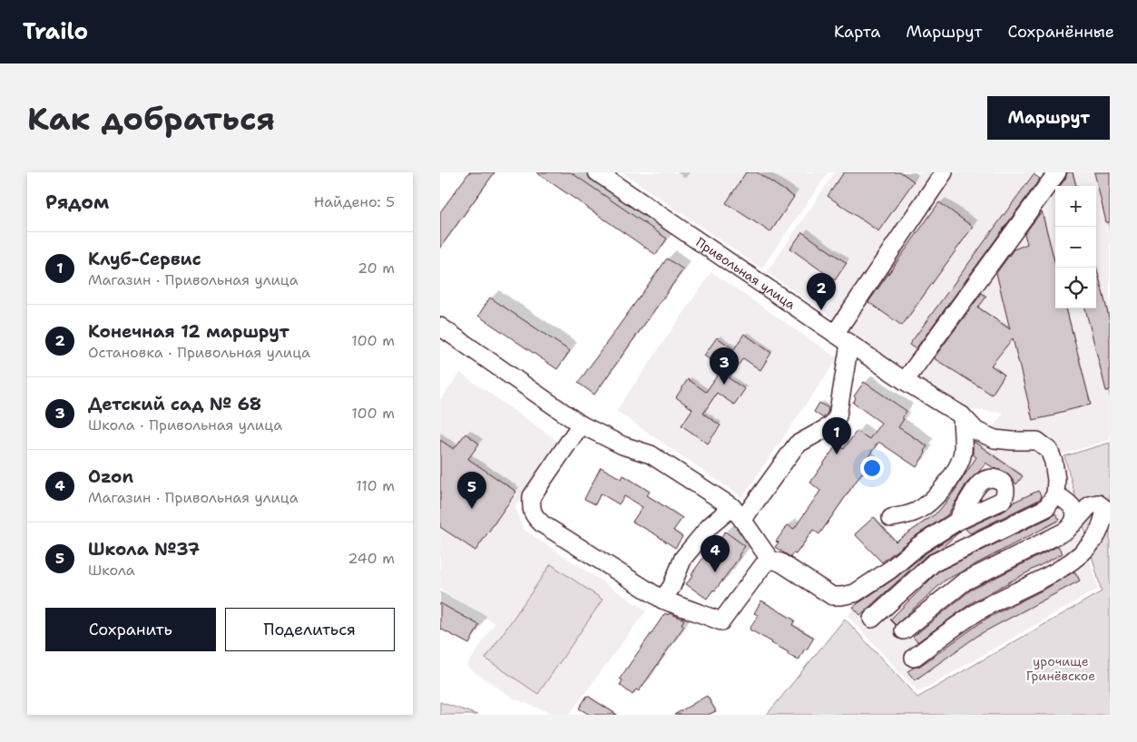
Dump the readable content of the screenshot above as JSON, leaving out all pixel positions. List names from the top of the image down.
{
  "streets": {
    "street": ["Привольная улица"]
  },
  "parks": ["урочище Гринёвское"],
  "page": {
    "header": "Trailo",
    "nav": ["Карта", "Маршрут", "Сохранённые"],
    "buttons": [
      "Маршрут",
      ["Сохранить", "Поделиться"]
    ],
    "title": "Как добраться",
    "heading": ["Рядом", "Найдено: 5"],
    "map_buttons": ["+", "−"],
    "list": [
      {
        "mark": "1",
        "name": "Клуб-Сервис",
        "note": "Магазин · Привольная улица",
        "value": "20 m"
      },
      {
        "mark": "2",
        "name": "Конечная 12 маршрут",
        "note": "Остановка · Привольная улица",
        "value": "100 m"
      },
      {
        "mark": "3",
        "name": "Детский сад № 68",
        "note": "Школа · Привольная улица",
        "value": "100 m"
      },
      {
        "mark": "4",
        "name": "Ozon",
        "note": "Магазин · Привольная улица",
        "value": "110 m"
      },
      {
        "mark": "5",
        "name": "Школа №37",
        "note": "Школа",
        "value": "240 m"
      }
    ],
    "pins": [
      "2",
      "3",
      "1",
      "5",
      "4"
    ]
  }
}
